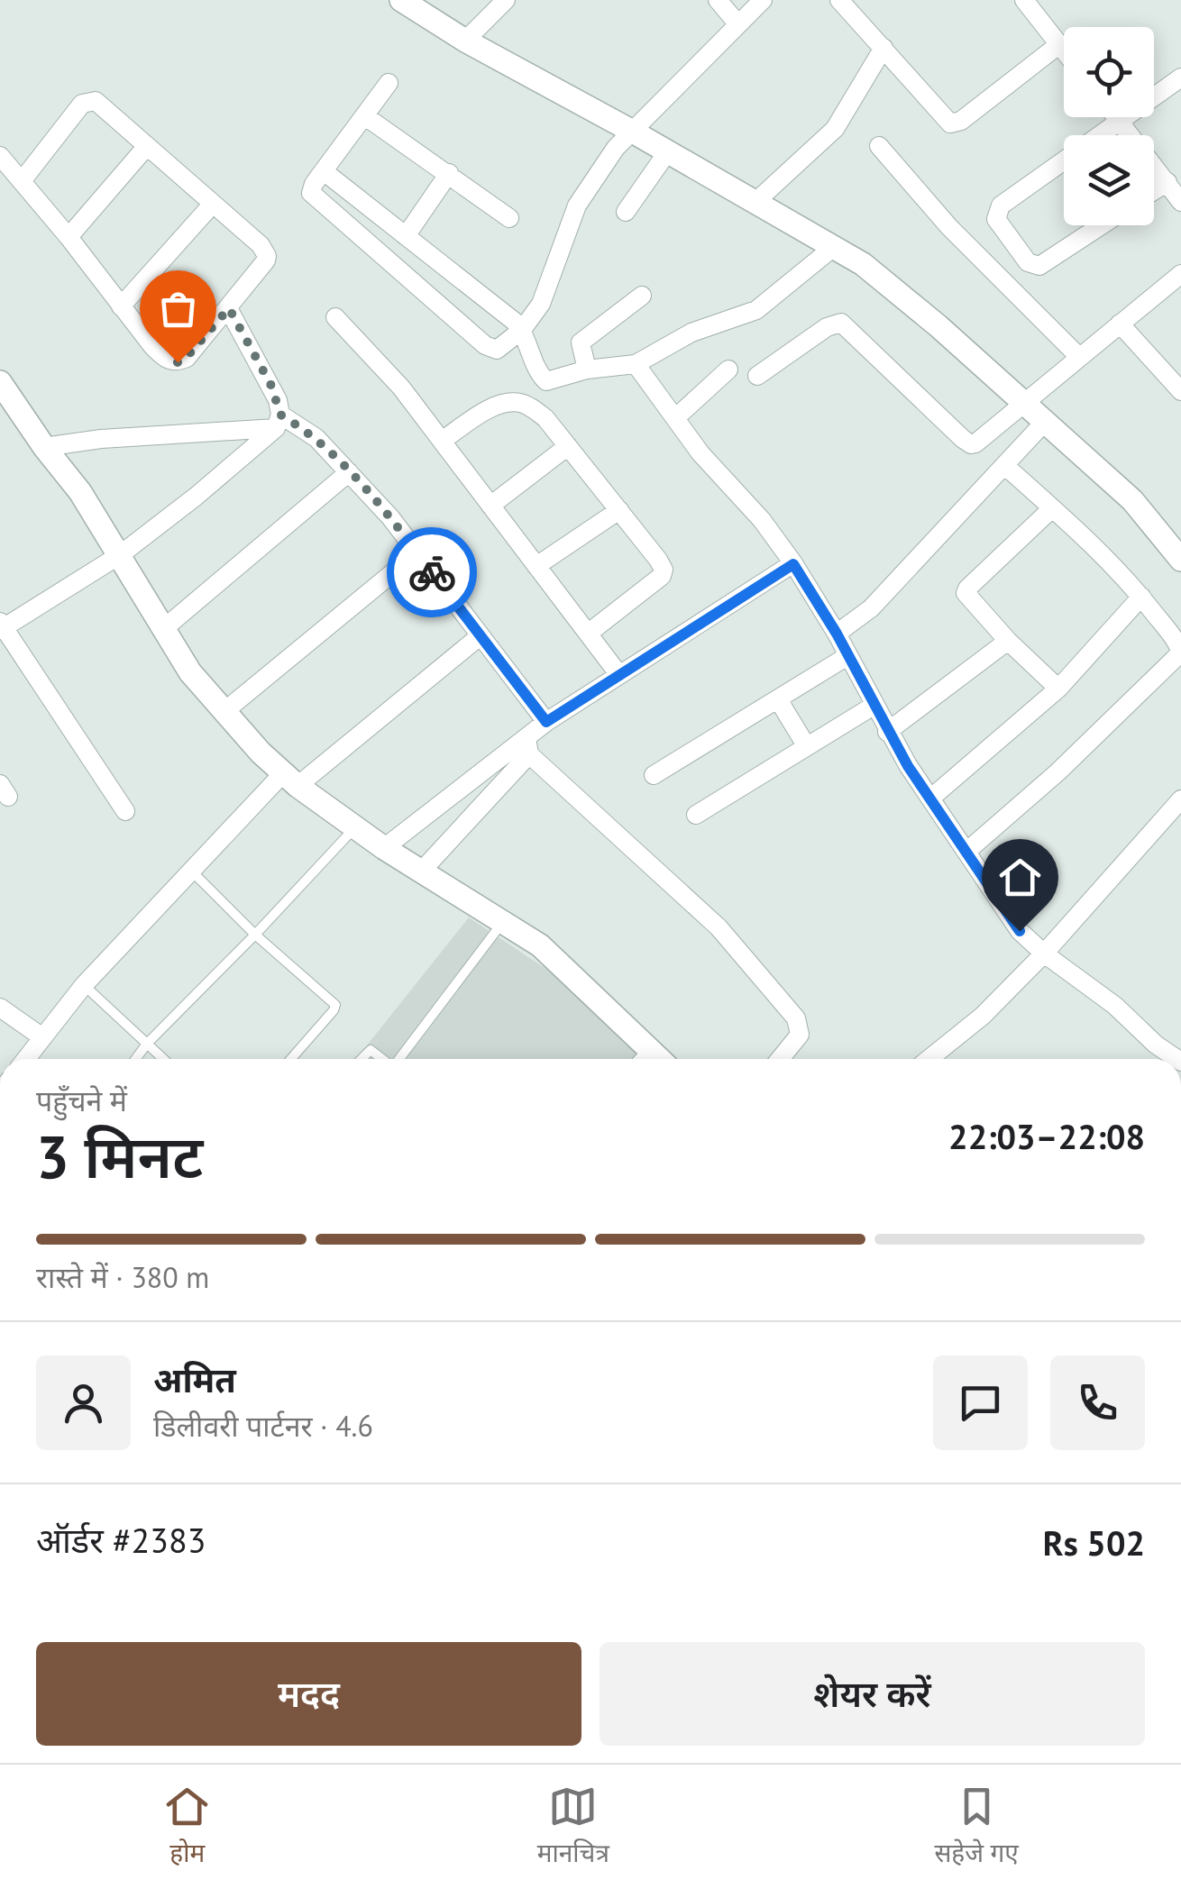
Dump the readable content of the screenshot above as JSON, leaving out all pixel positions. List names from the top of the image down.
{
  "page": {
    "heading": ["3 मिनट", "पहुँचने में", "22:03–22:08"],
    "panel": [
      "अमित",
      "डिलीवरी पार्टनर · 4.6",
      "ऑर्डर #2383",
      "Rs 502"
    ],
    "bar": "रास्ते में · 380 m",
    "buttons": ["मदद", "शेयर करें"],
    "tabs": ["होम", "मानचित्र", "सहेजे गए"]
  }
}
